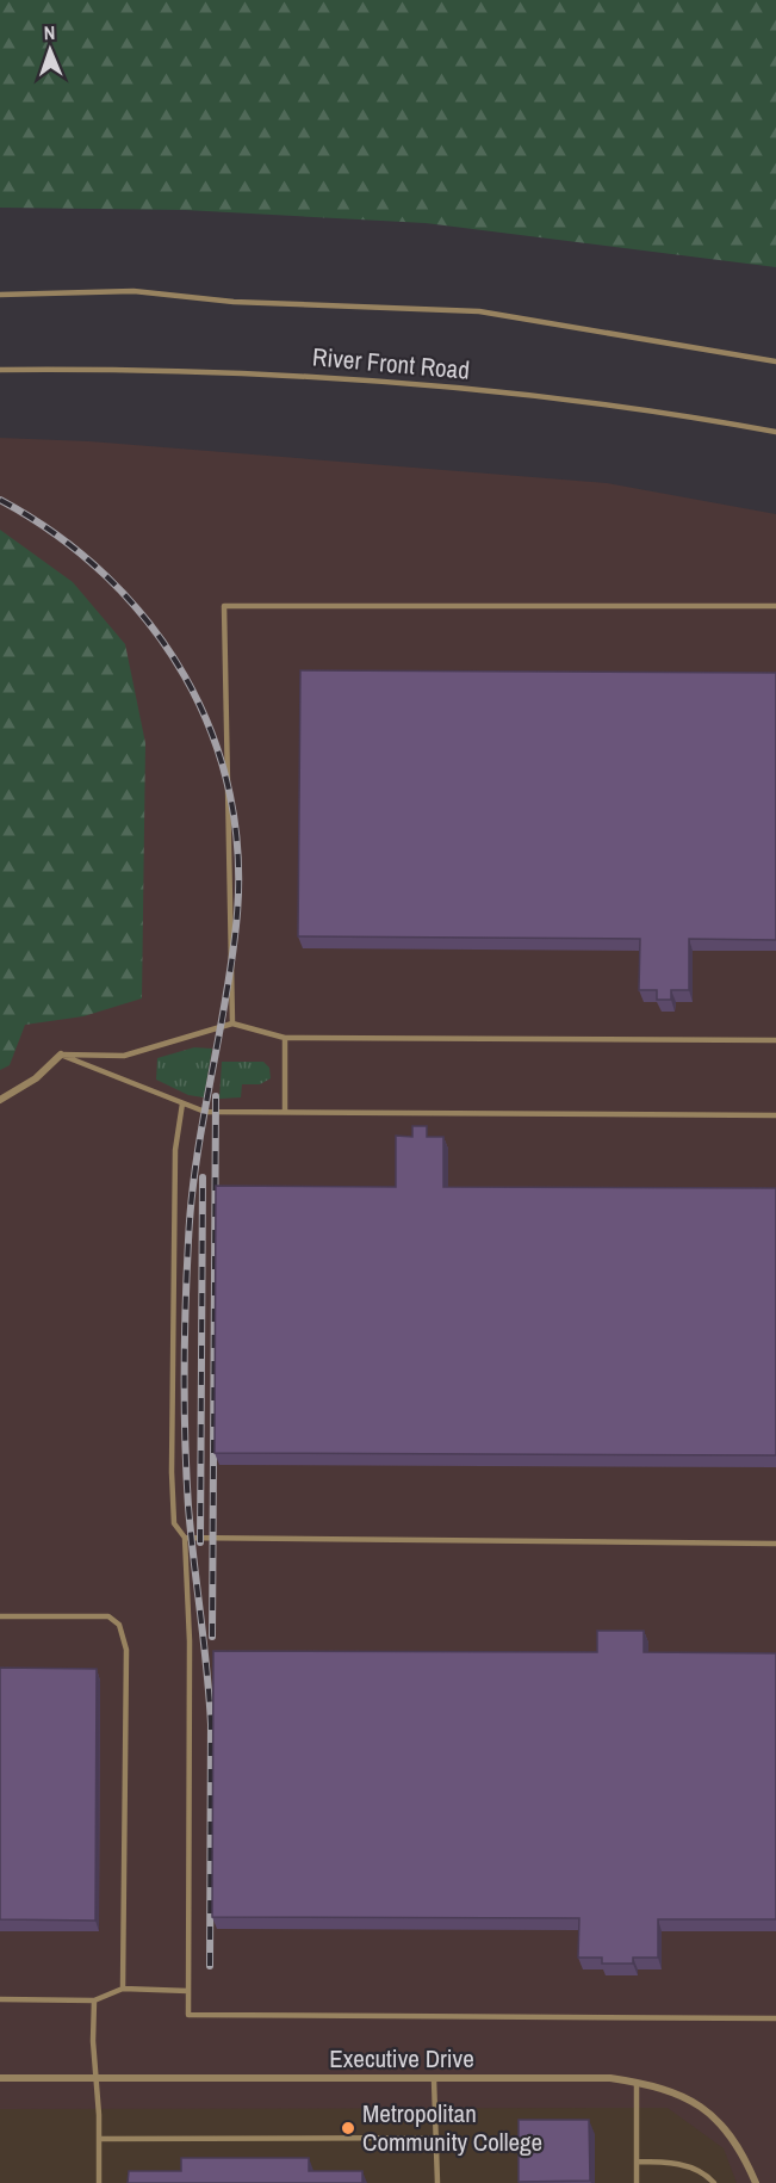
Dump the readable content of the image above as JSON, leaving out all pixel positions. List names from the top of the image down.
{
  "streets": {
    "street": ["Executive Drive"],
    "lane": ["River Front Road"]
  },
  "places": ["Metropolitan Community College"],
  "north": "top"
}
